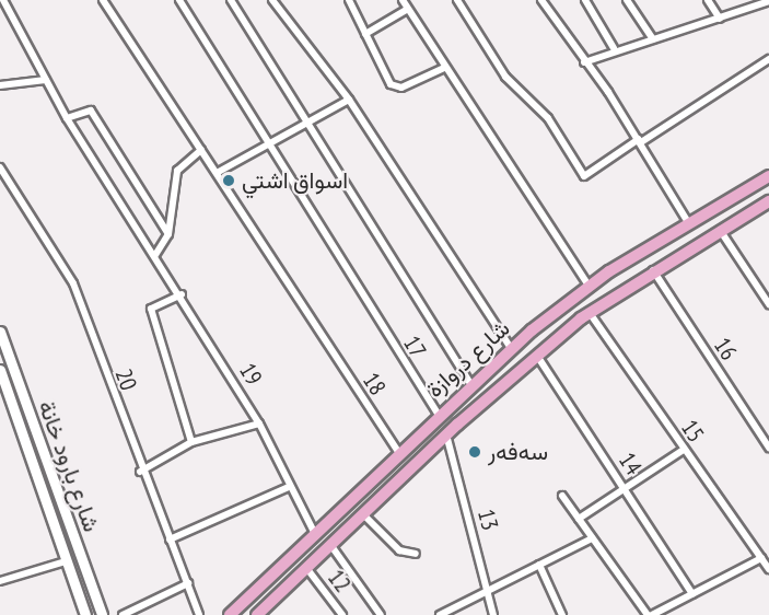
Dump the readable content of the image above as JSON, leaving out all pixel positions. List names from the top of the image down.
{
  "streets": {
    "main road": ["شارع دروازة", "شارع بارود خانة"],
    "street": [
      "17",
      "16",
      "19",
      "20",
      "18",
      "15",
      "14",
      "13",
      "12"
    ]
  },
  "crossings": [
    ["17", "شارع دروازة"],
    ["16", "شارع دروازة"],
    ["شارع دروازة", "19"],
    ["شارع دروازة", "18"],
    ["شارع دروازة", "15"],
    ["شارع دروازة", "14"],
    ["شارع دروازة", "13"],
    ["شارع دروازة", "12"]
  ],
  "places": ["اسواق اشتي", "سەفەر"]
}
